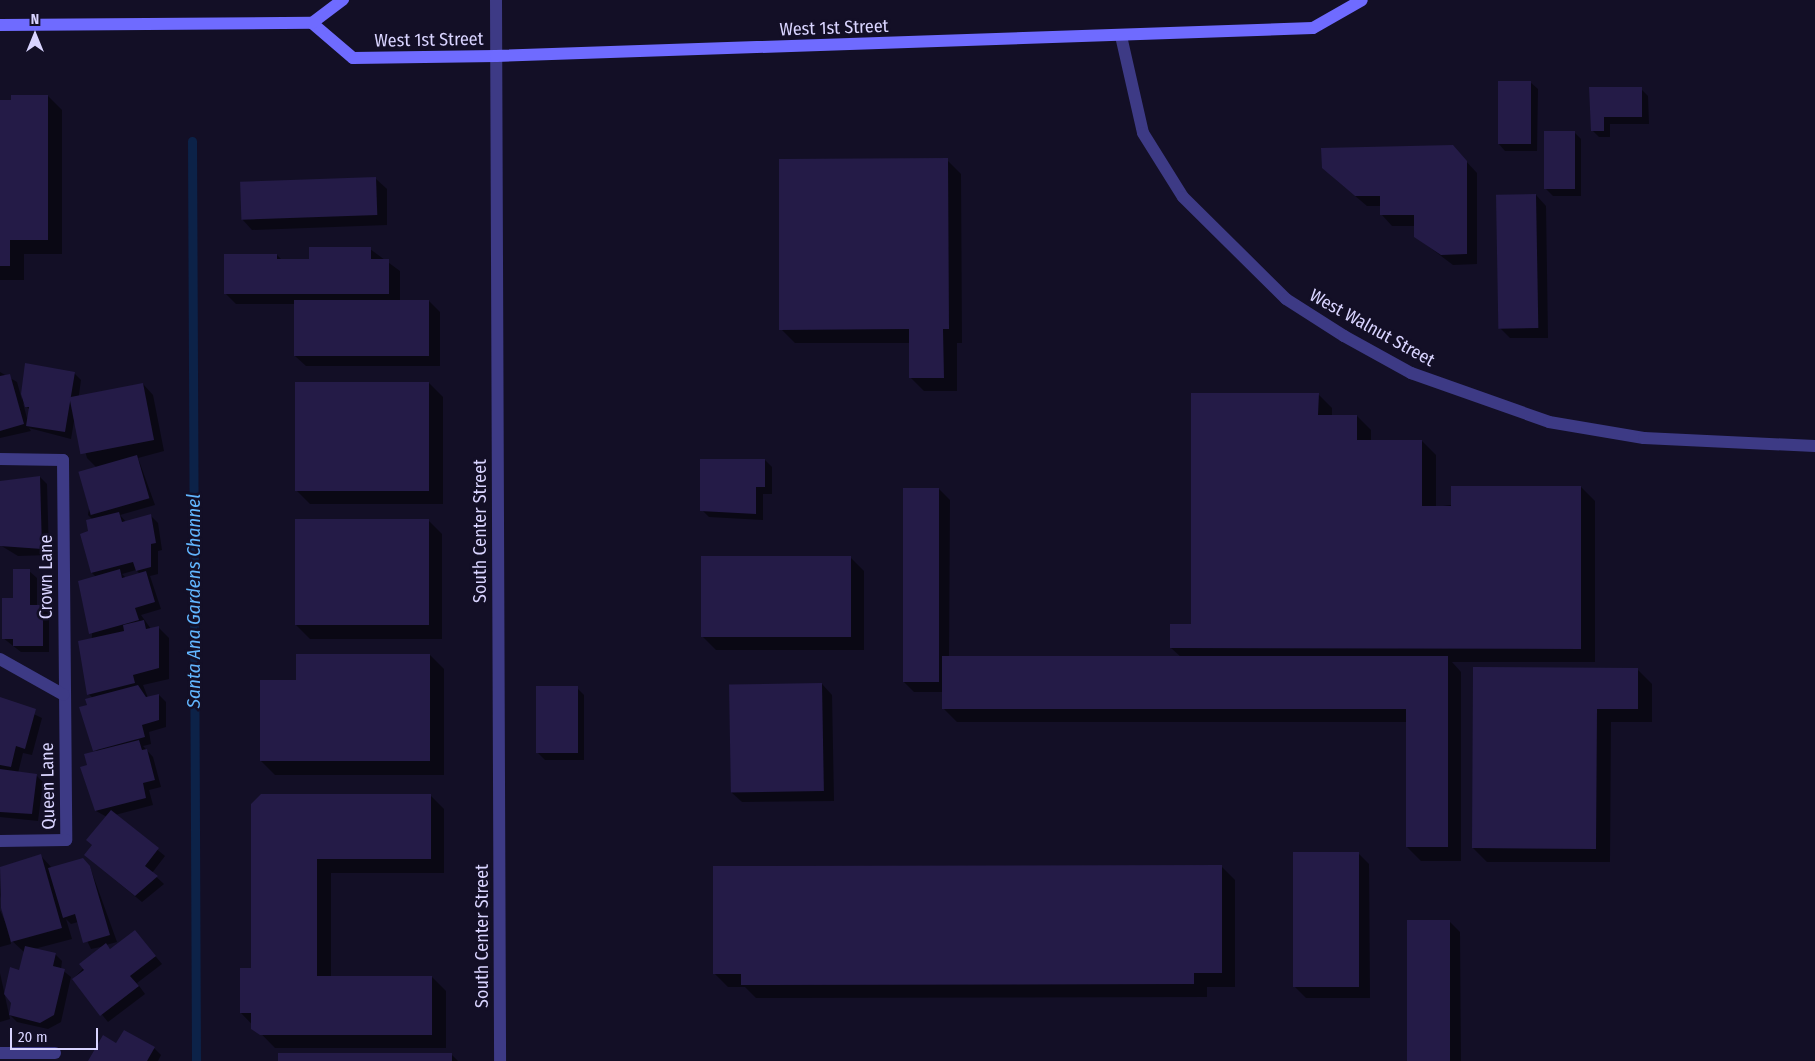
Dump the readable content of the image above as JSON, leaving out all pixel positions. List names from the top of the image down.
{
  "streets": {
    "main road": ["West 1st Street"],
    "street": [
      "West Walnut Street",
      "South Center Street",
      "Crown Lane",
      "Queen Lane"
    ]
  },
  "crossings": [
    ["West 1st Street", "West Walnut Street"],
    ["West 1st Street", "South Center Street"],
    ["Crown Lane", "Queen Lane"]
  ],
  "water": ["Santa Ana Gardens Channel"],
  "scale_bar": "20 m",
  "north": "top"
}
